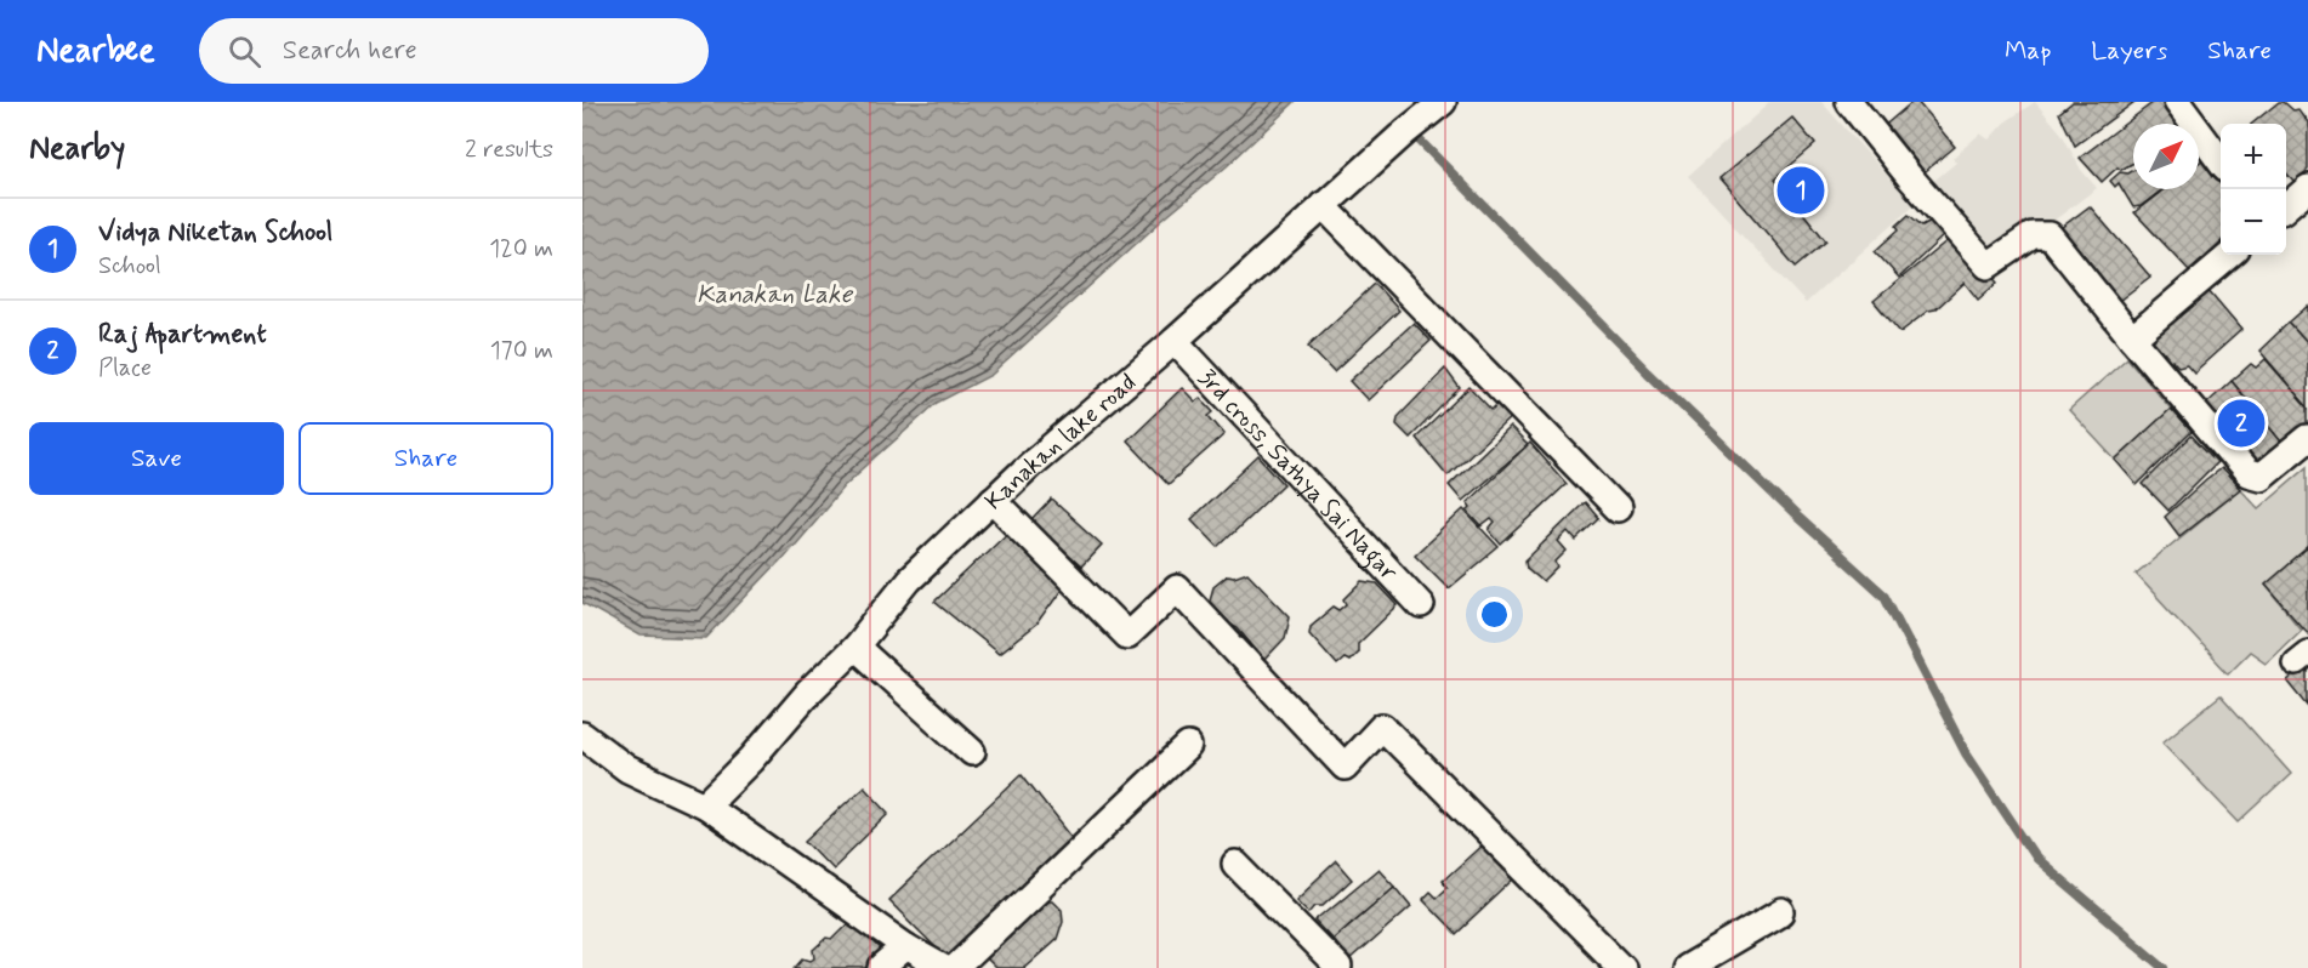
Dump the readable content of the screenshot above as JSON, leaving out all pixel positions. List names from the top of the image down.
{
  "streets": {
    "street": ["Kanakan lake road", "3rd cross, Sathya Sai Nagar"]
  },
  "crossings": [
    ["Kanakan lake road", "3rd cross, Sathya Sai Nagar"]
  ],
  "water": ["Kanakan Lake"],
  "north": "top right",
  "page": {
    "header": "Nearbee",
    "search": "Search here",
    "nav": ["Map", "Layers", "Share"],
    "heading": ["Nearby", "2 results"],
    "map_buttons": ["+", "−"],
    "pins": ["1", "2"],
    "list": [
      {
        "mark": "1",
        "name": "Vidya Niketan School",
        "note": "School",
        "value": "120 m"
      },
      {
        "mark": "2",
        "name": "Raj Apartment",
        "note": "Place",
        "value": "170 m"
      }
    ],
    "buttons": ["Save", "Share"]
  }
}
